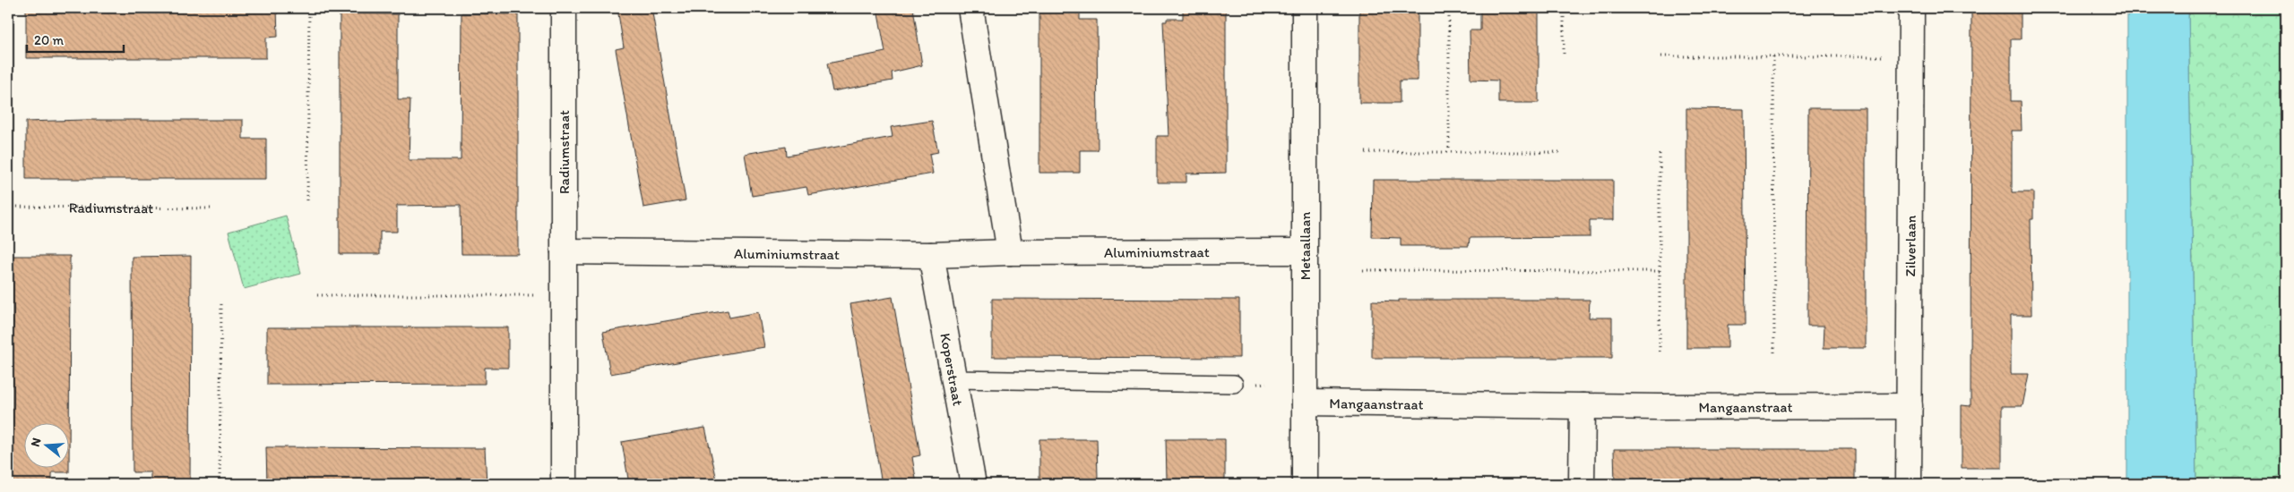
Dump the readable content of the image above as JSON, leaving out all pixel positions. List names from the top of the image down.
{
  "streets": {
    "street": [
      "Radiumstraat",
      "Metaallaan",
      "Zilverlaan",
      "Aluminiumstraat",
      "Koperstraat",
      "Mangaanstraat"
    ]
  },
  "crossings": [
    ["Radiumstraat", "Aluminiumstraat"],
    ["Metaallaan", "Aluminiumstraat"],
    ["Metaallaan", "Mangaanstraat"],
    ["Zilverlaan", "Mangaanstraat"],
    ["Aluminiumstraat", "Koperstraat"]
  ],
  "scale_bar": "20 m",
  "north": "left"
}
